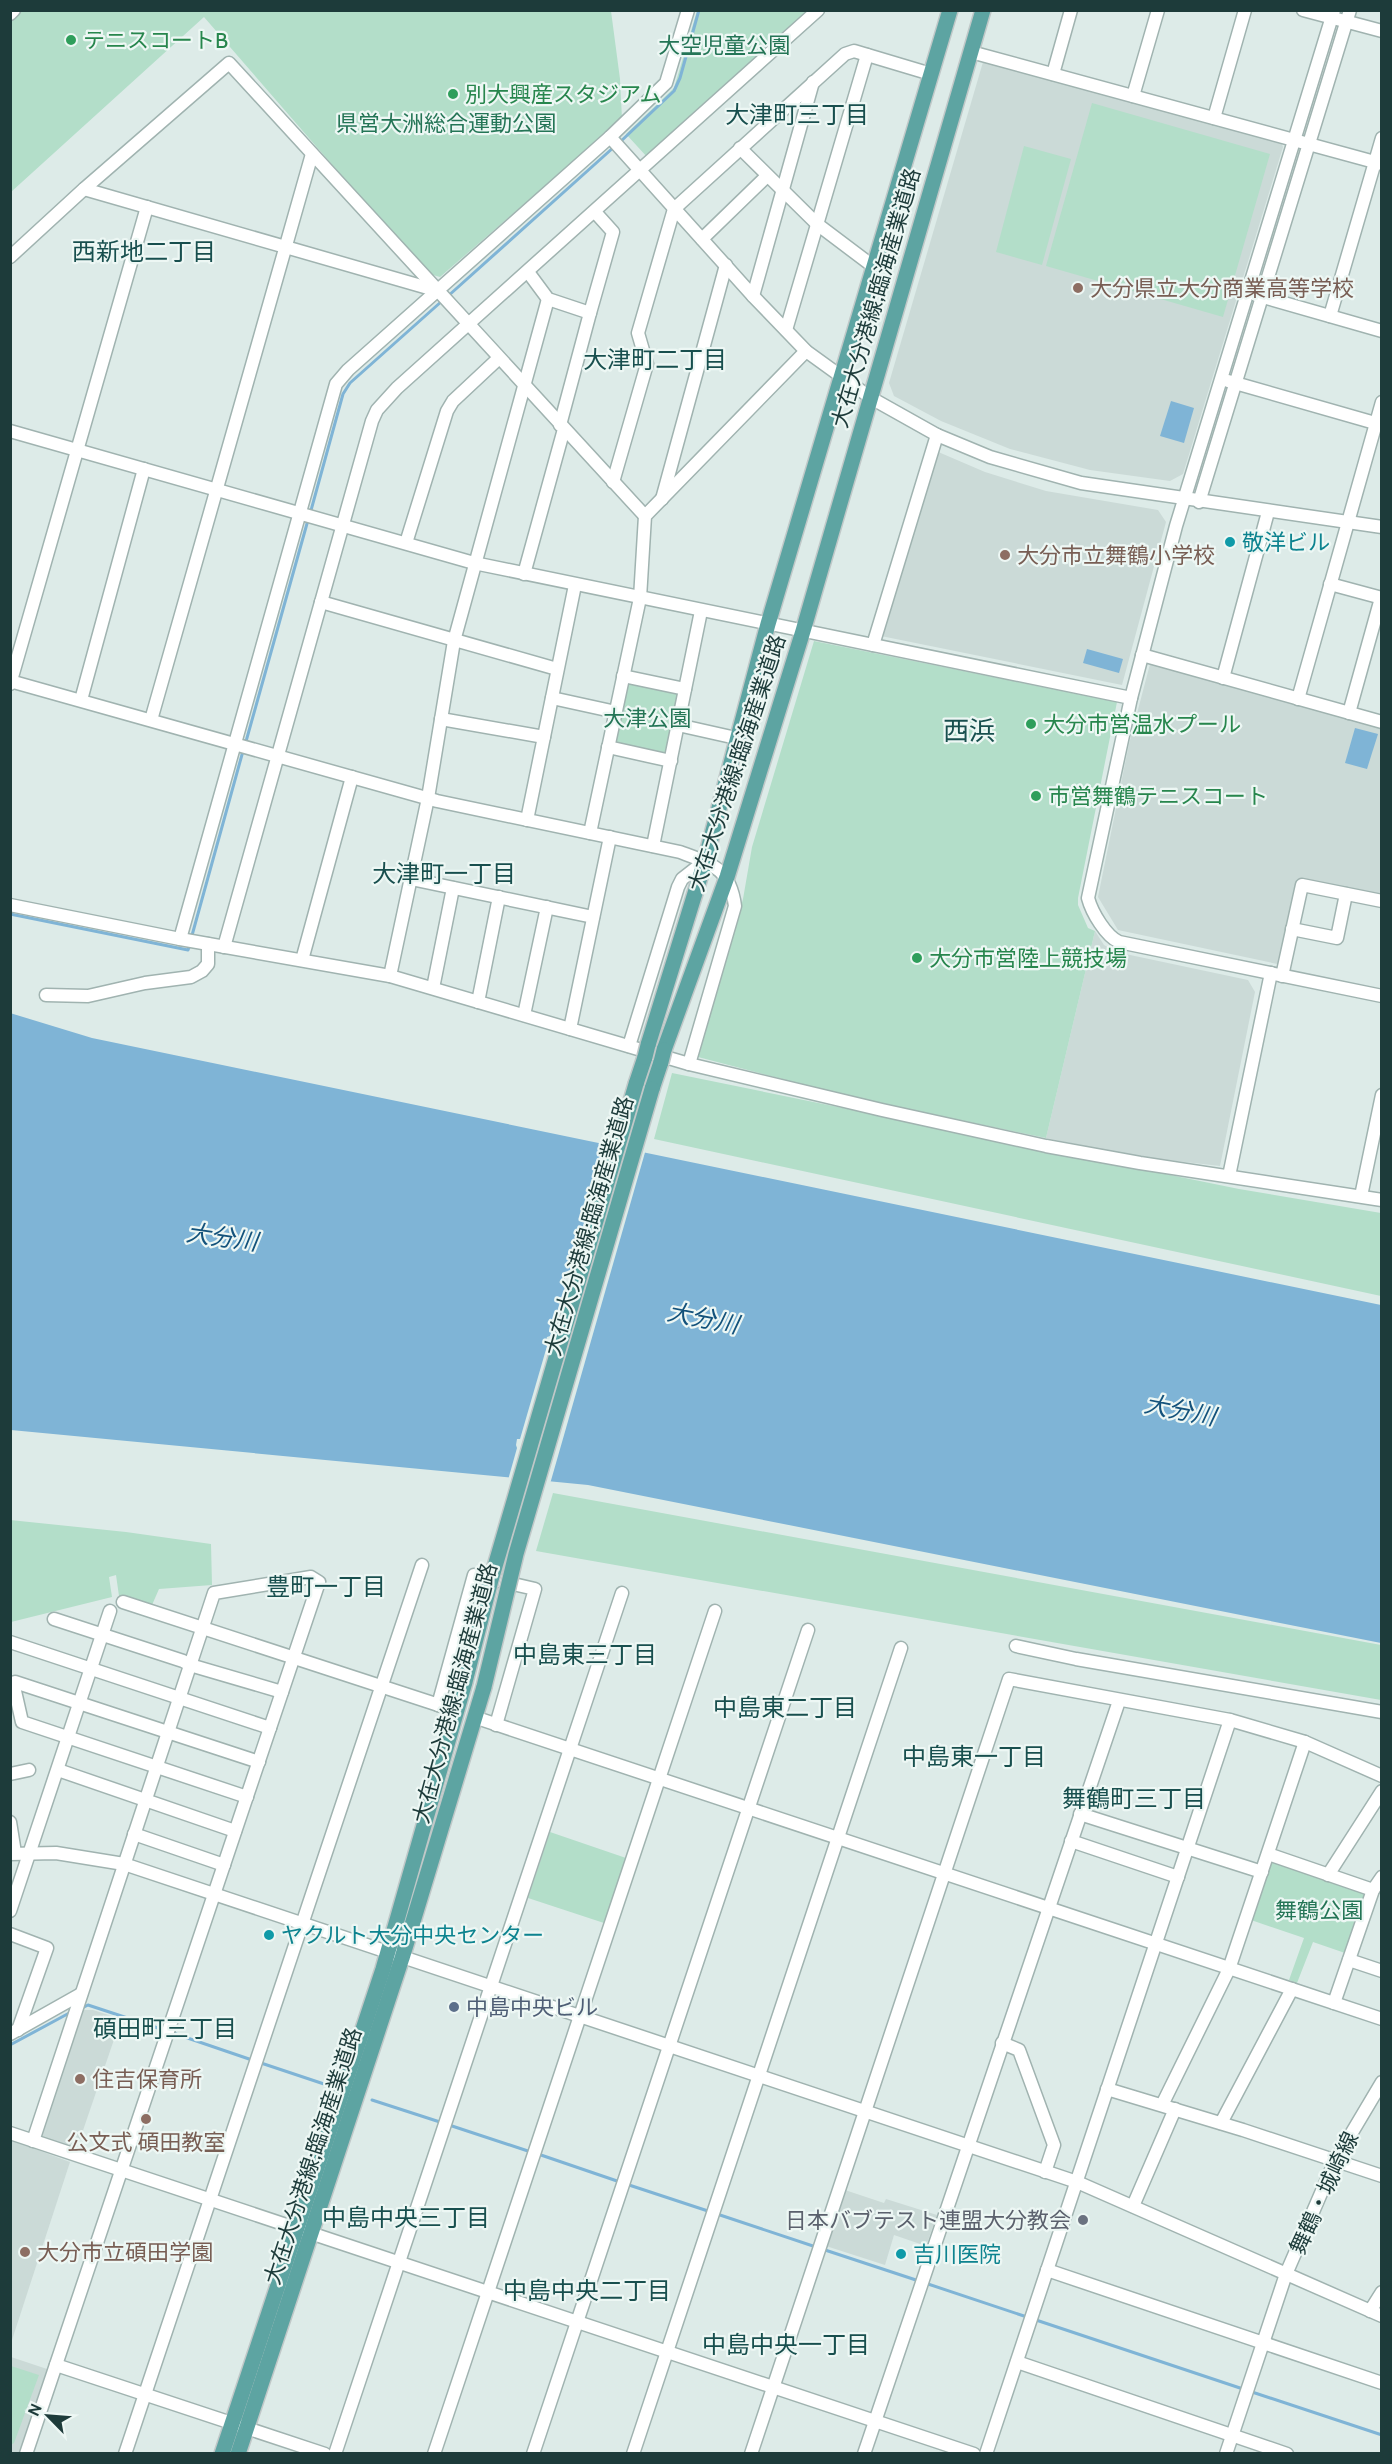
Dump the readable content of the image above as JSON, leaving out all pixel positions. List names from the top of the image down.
{
  "streets": {
    "main road": ["大在大分港線;臨海産業道路"],
    "street": ["舞鶴・城崎線"]
  },
  "districts": [
    "大津町三丁目",
    "西新地二丁目",
    "大津町二丁目",
    "西浜",
    "大津町一丁目",
    "豊町一丁目",
    "中島東三丁目",
    "中島東二丁目",
    "中島東一丁目",
    "舞鶴町三丁目",
    "碩田町三丁目",
    "中島中央三丁目",
    "中島中央二丁目",
    "中島中央一丁目"
  ],
  "water": ["大分川"],
  "parks": [
    "大空児童公園",
    "県営大洲総合運動公園",
    "大津公園",
    "舞鶴公園"
  ],
  "places": [
    "テニスコートB",
    "別大興産スタジアム",
    "大分県立大分商業高等学校",
    "敬洋ビル",
    "大分市立舞鶴小学校",
    "大分市営温水プール",
    "市営舞鶴テニスコート",
    "大分市営陸上競技場",
    "ヤクルト大分中央センター",
    "中島中央ビル",
    "住吉保育所",
    "公文式 碩田教室",
    "日本バブテスト連盟大分教会",
    "大分市立碩田学園",
    "吉川医院"
  ],
  "north": "top left"
}
